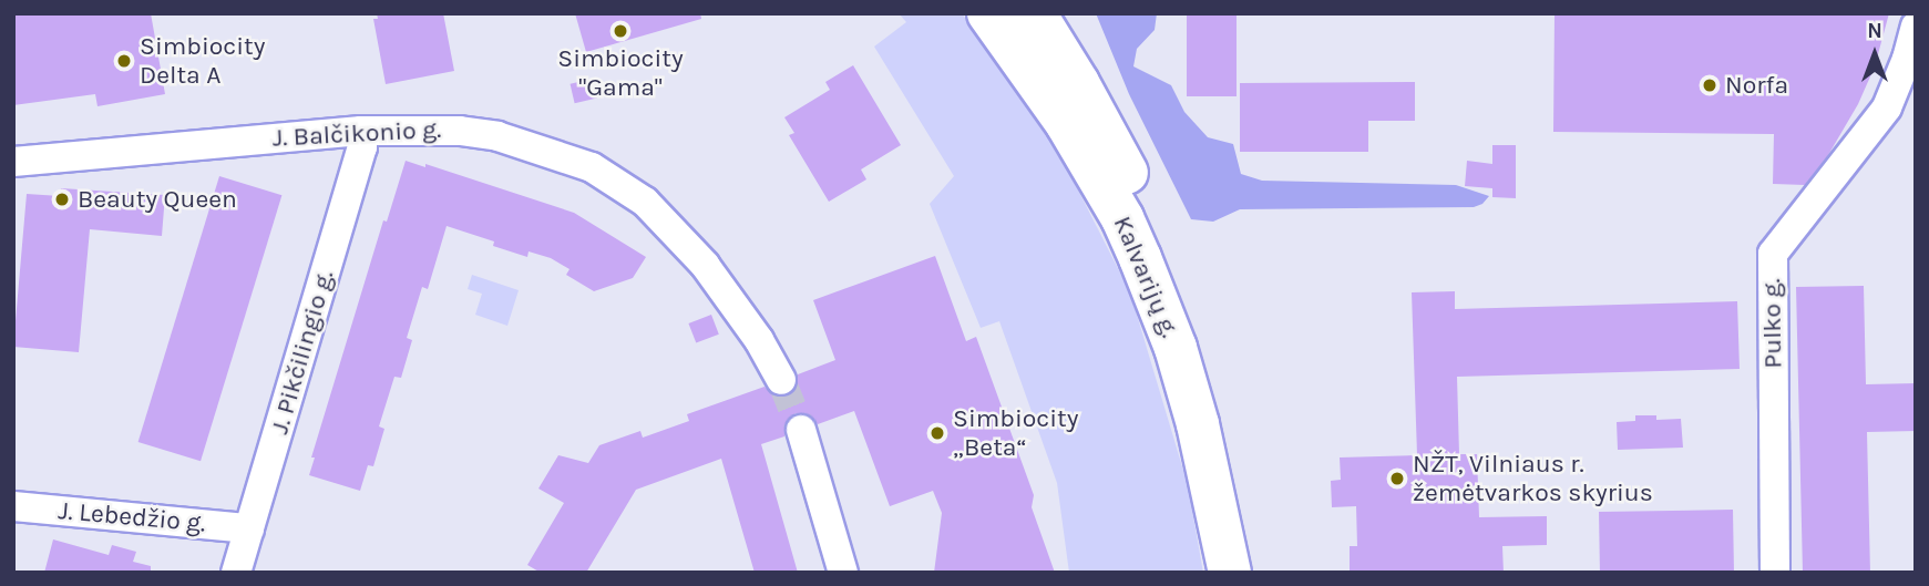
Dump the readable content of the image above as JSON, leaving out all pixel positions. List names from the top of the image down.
{
  "streets": {
    "main road": ["Kalvarijų g."],
    "street": [
      "J. Balčikonio g.",
      "Pulko g.",
      "J. Pikčilingio g.",
      "J. Lebedžio g."
    ]
  },
  "crossings": [
    ["J. Balčikonio g.", "J. Pikčilingio g."],
    ["J. Pikčilingio g.", "J. Lebedžio g."]
  ],
  "places": [
    "Simbiocity \"Gama\"",
    "Simbiocity Delta A",
    "Norfa",
    "Beauty Queen",
    "Simbiocity „Beta“",
    "NŽT, Vilniaus r. žemėtvarkos skyrius"
  ],
  "north": "top"
}
